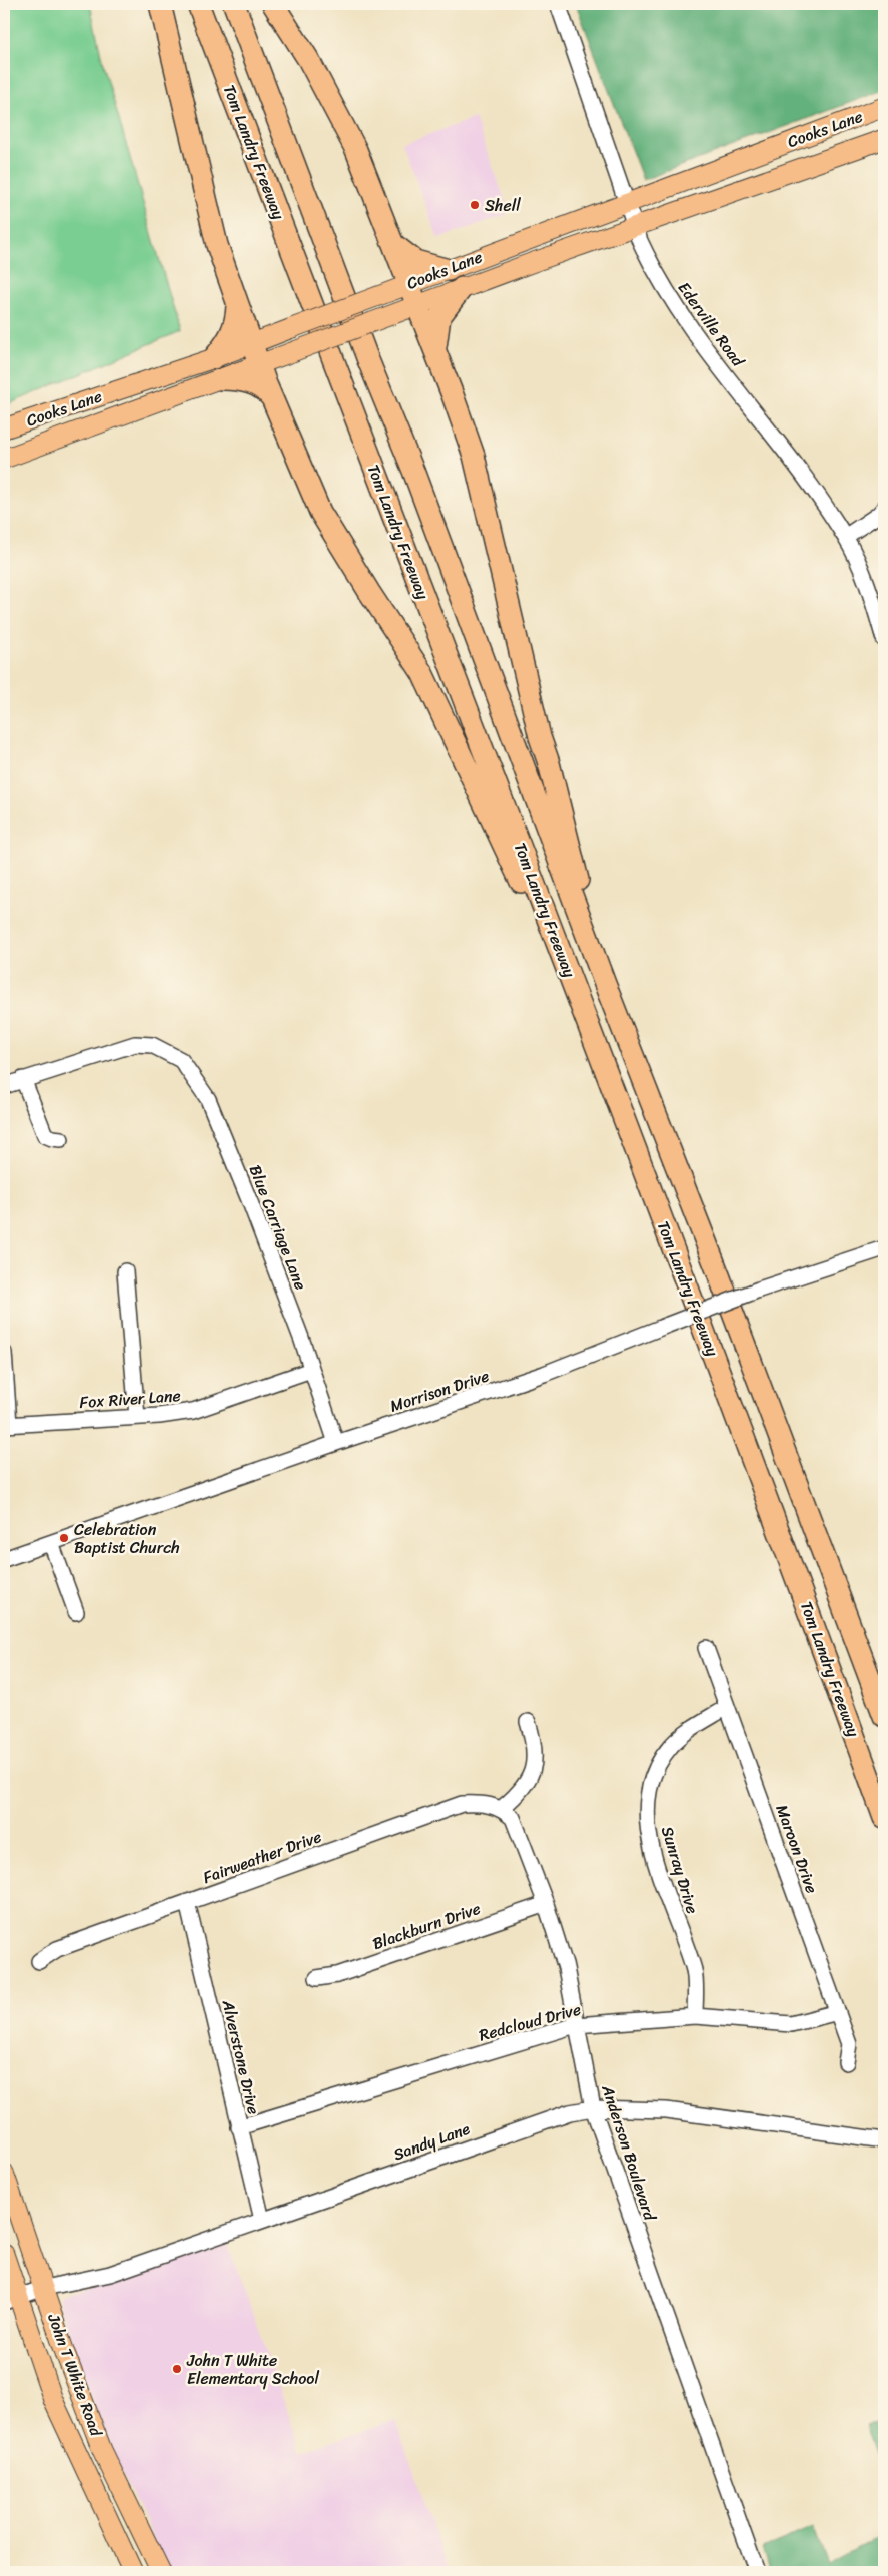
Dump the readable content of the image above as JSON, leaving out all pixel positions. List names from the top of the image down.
{
  "streets": {
    "highway": ["Tom Landry Freeway"],
    "main road": ["Cooks Lane", "John T White Road"],
    "street": [
      "Ederville Road",
      "Blue Carriage Lane",
      "Morrison Drive",
      "Fox River Lane",
      "Maroon Drive",
      "Fairweather Drive",
      "Sunray Drive",
      "Blackburn Drive",
      "Redcloud Drive",
      "Alverstone Drive",
      "Sandy Lane",
      "Anderson Boulevard"
    ]
  },
  "crossings": [
    ["Cooks Lane", "Ederville Road"],
    ["Blue Carriage Lane", "Morrison Drive"],
    ["Blue Carriage Lane", "Fox River Lane"],
    ["Maroon Drive", "Sunray Drive"],
    ["Maroon Drive", "Redcloud Drive"],
    ["Fairweather Drive", "Alverstone Drive"],
    ["Fairweather Drive", "Anderson Boulevard"],
    ["Sunray Drive", "Redcloud Drive"],
    ["Blackburn Drive", "Anderson Boulevard"],
    ["Redcloud Drive", "Alverstone Drive"],
    ["Redcloud Drive", "Anderson Boulevard"],
    ["Alverstone Drive", "Sandy Lane"],
    ["Sandy Lane", "Anderson Boulevard"],
    ["Sandy Lane", "John T White Road"]
  ],
  "places": ["Shell", "Celebration Baptist Church", "John T White Elementary School"]
}
